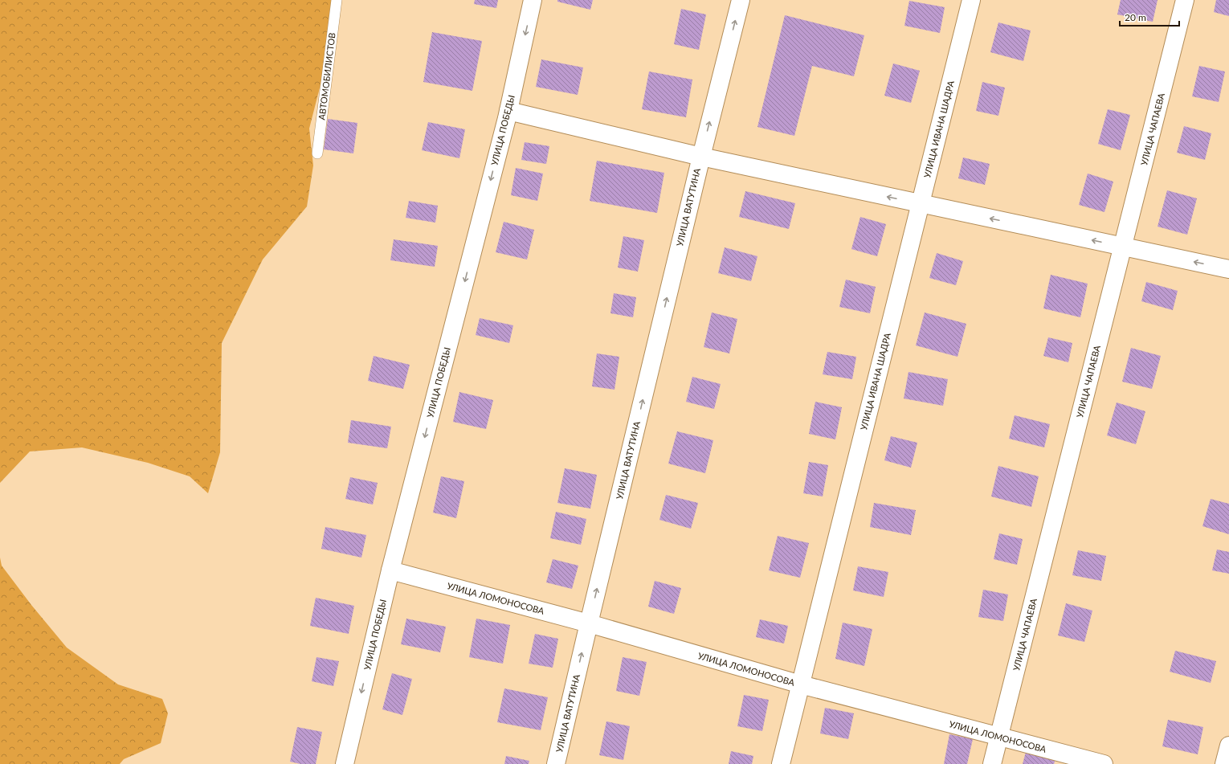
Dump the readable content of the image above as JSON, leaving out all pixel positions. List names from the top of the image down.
{
  "streets": {
    "street": [
      "УЛИЦА ИВАНА ШАДРА",
      "УЛИЦА ЧАПАЕВА",
      "УЛИЦА ПОБЕДЫ",
      "УЛИЦА ВАТУТИНА",
      "УЛИЦА ЛОМОНОСОВА"
    ],
    "lane": ["АВТОМОБИЛИСТОВ"]
  },
  "crossings": [
    ["УЛИЦА ИВАНА ШАДРА", "УЛИЦА ЛОМОНОСОВА"],
    ["УЛИЦА ЧАПАЕВА", "УЛИЦА ЛОМОНОСОВА"],
    ["УЛИЦА ПОБЕДЫ", "УЛИЦА ЛОМОНОСОВА"],
    ["УЛИЦА ВАТУТИНА", "УЛИЦА ЛОМОНОСОВА"]
  ],
  "one_way": ["УЛИЦА ПОБЕДЫ", "УЛИЦА ВАТУТИНА"],
  "scale_bar": "20 m"
}
